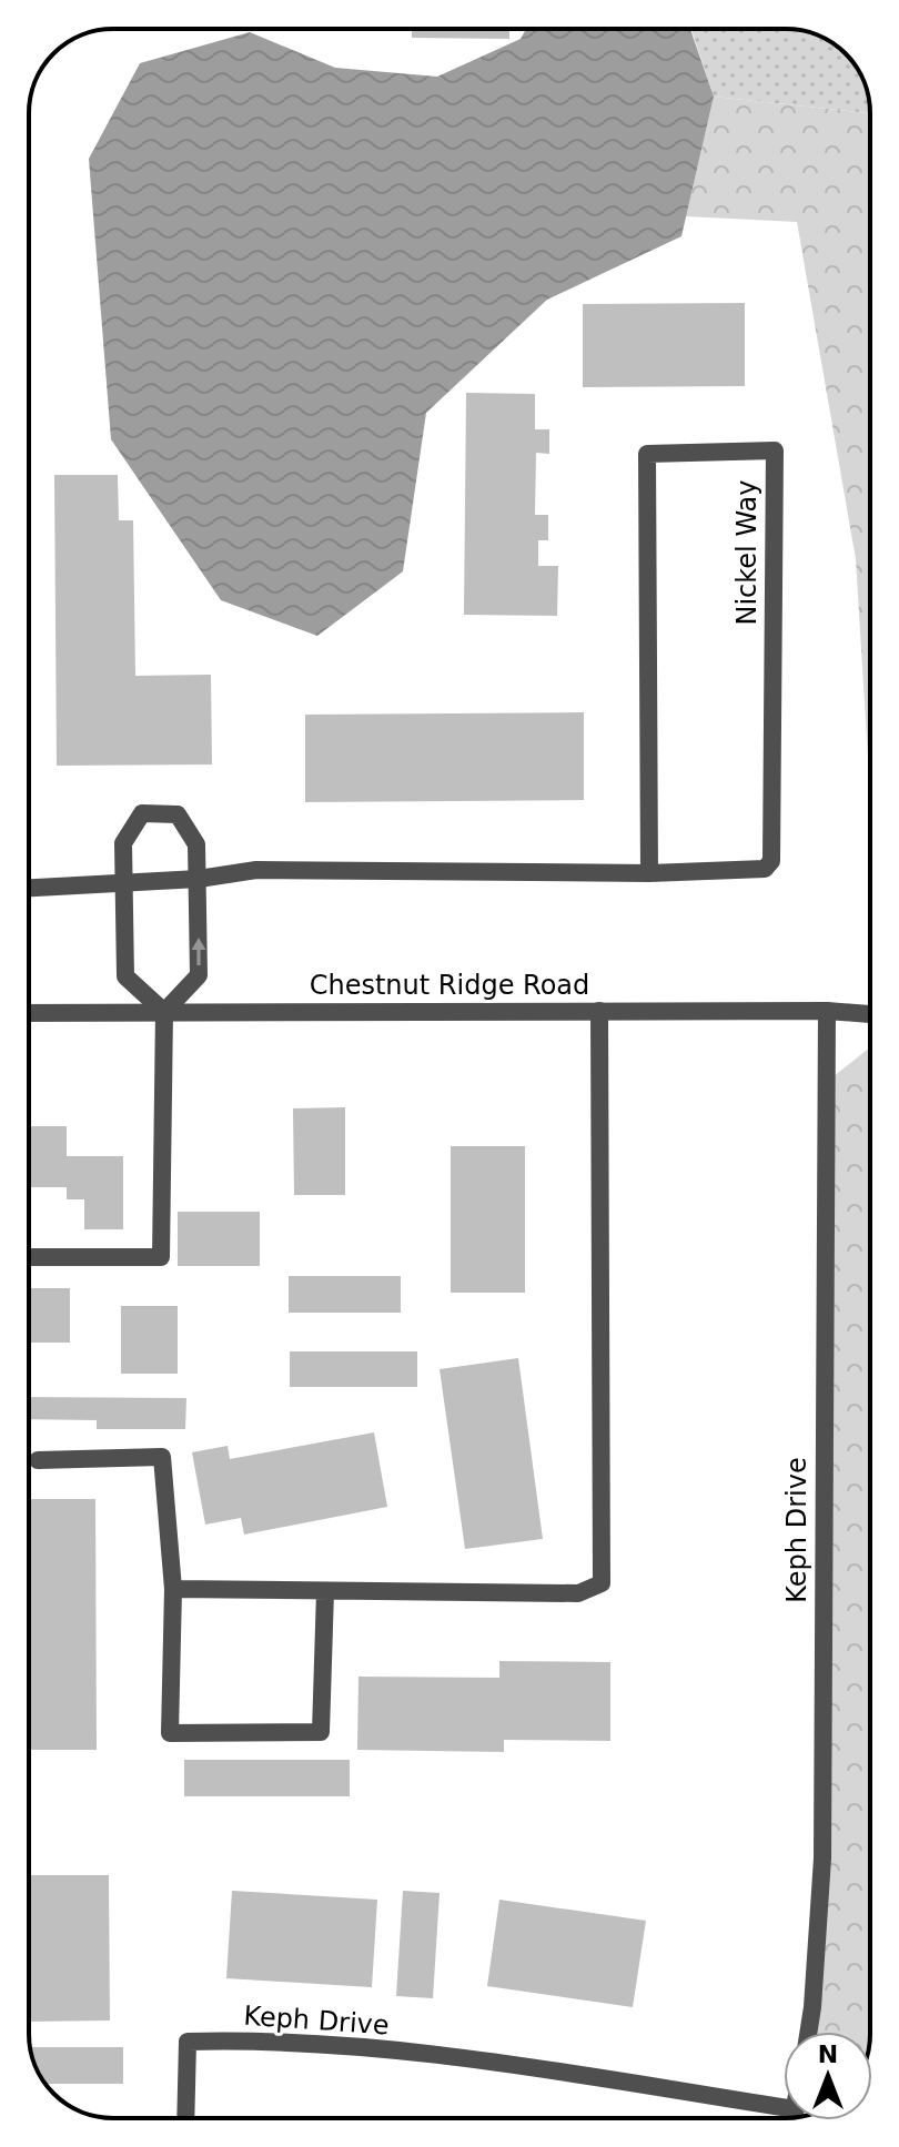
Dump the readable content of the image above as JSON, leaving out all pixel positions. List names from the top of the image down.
{
  "streets": {
    "street": ["Nickel Way", "Chestnut Ridge Road", "Keph Drive"]
  },
  "crossings": [
    ["Chestnut Ridge Road", "Keph Drive"]
  ],
  "north": "top"
}
